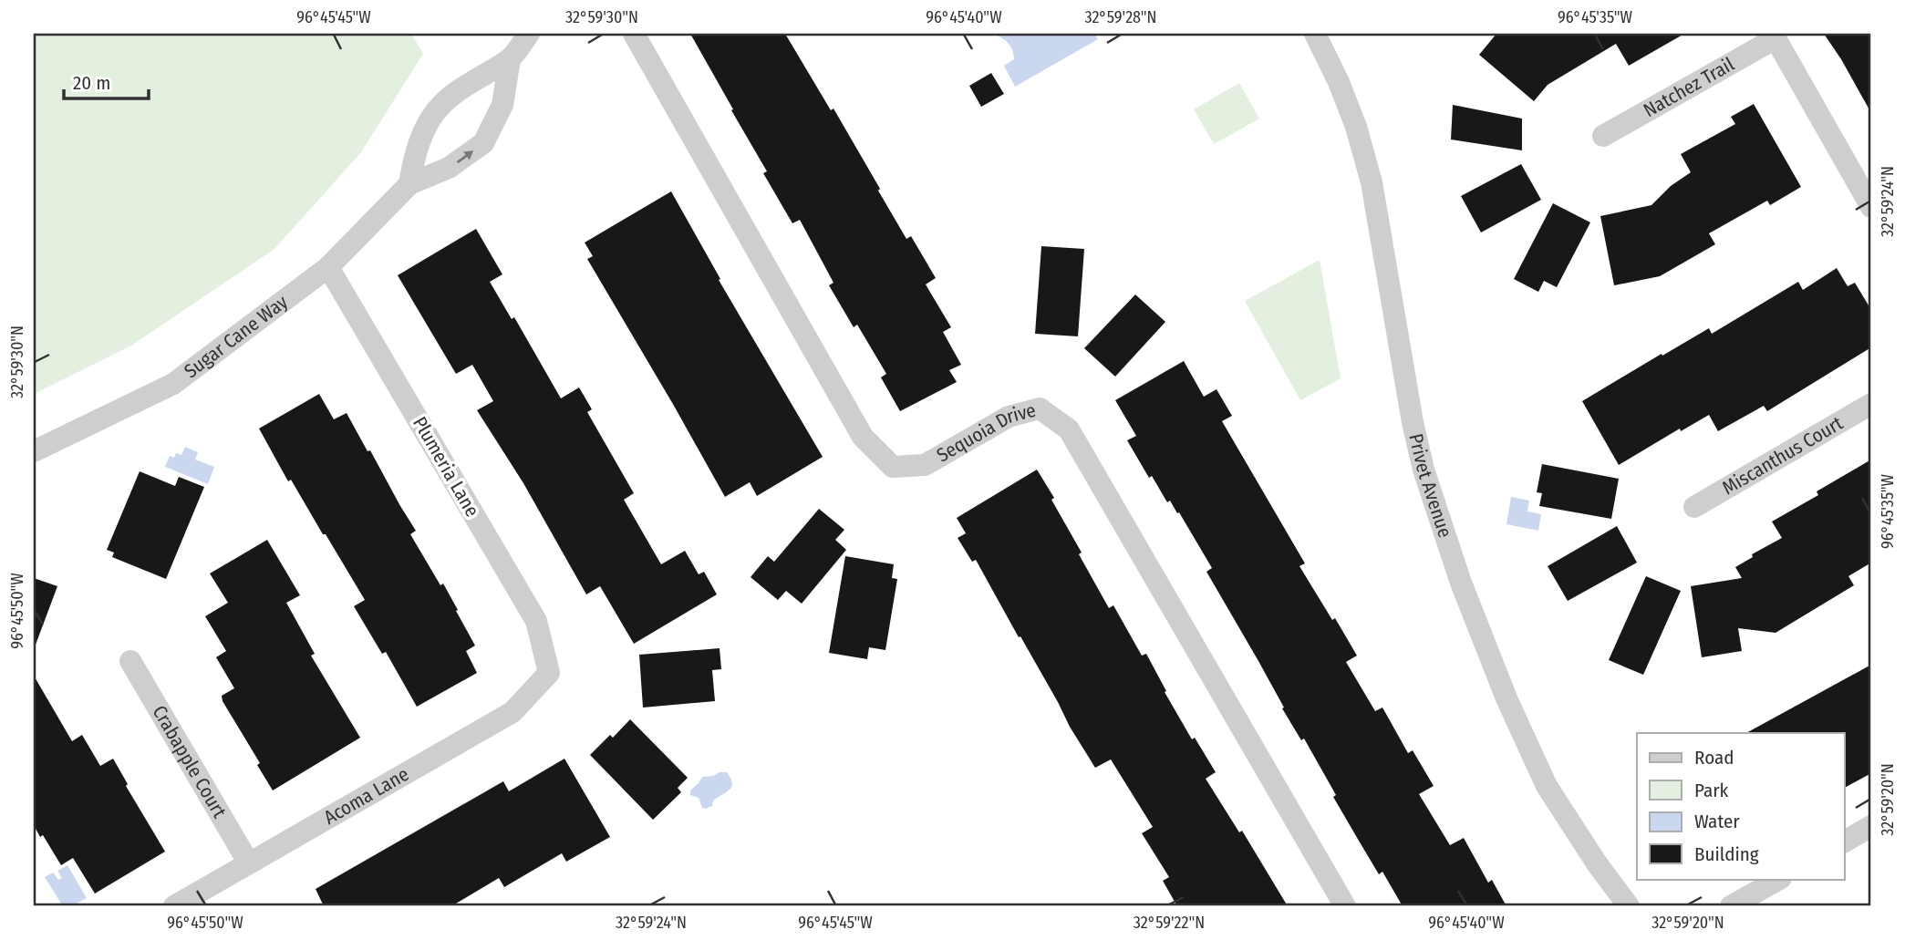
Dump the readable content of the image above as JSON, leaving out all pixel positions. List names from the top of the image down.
{
  "streets": {
    "street": [
      "Natchez Trail",
      "Sugar Cane Way",
      "Sequoia Drive",
      "Miscanthus Court",
      "Plumeria Lane",
      "Privet Avenue",
      "Crabapple Court",
      "Acoma Lane"
    ]
  },
  "crossings": [
    ["Sugar Cane Way", "Plumeria Lane"],
    ["Plumeria Lane", "Acoma Lane"],
    ["Crabapple Court", "Acoma Lane"]
  ],
  "legend": [
    "Road",
    "Park",
    "Water",
    "Building"
  ],
  "scale_bar": "20 m",
  "coordinates": [
    "96°45'45\"W",
    "32°59'30\"N",
    "96°45'40\"W",
    "32°59'28\"N",
    "96°45'35\"W",
    "32°59'24\"N",
    "96°45'50\"W",
    "32°59'20\"N",
    "32°59'22\"N"
  ]
}
